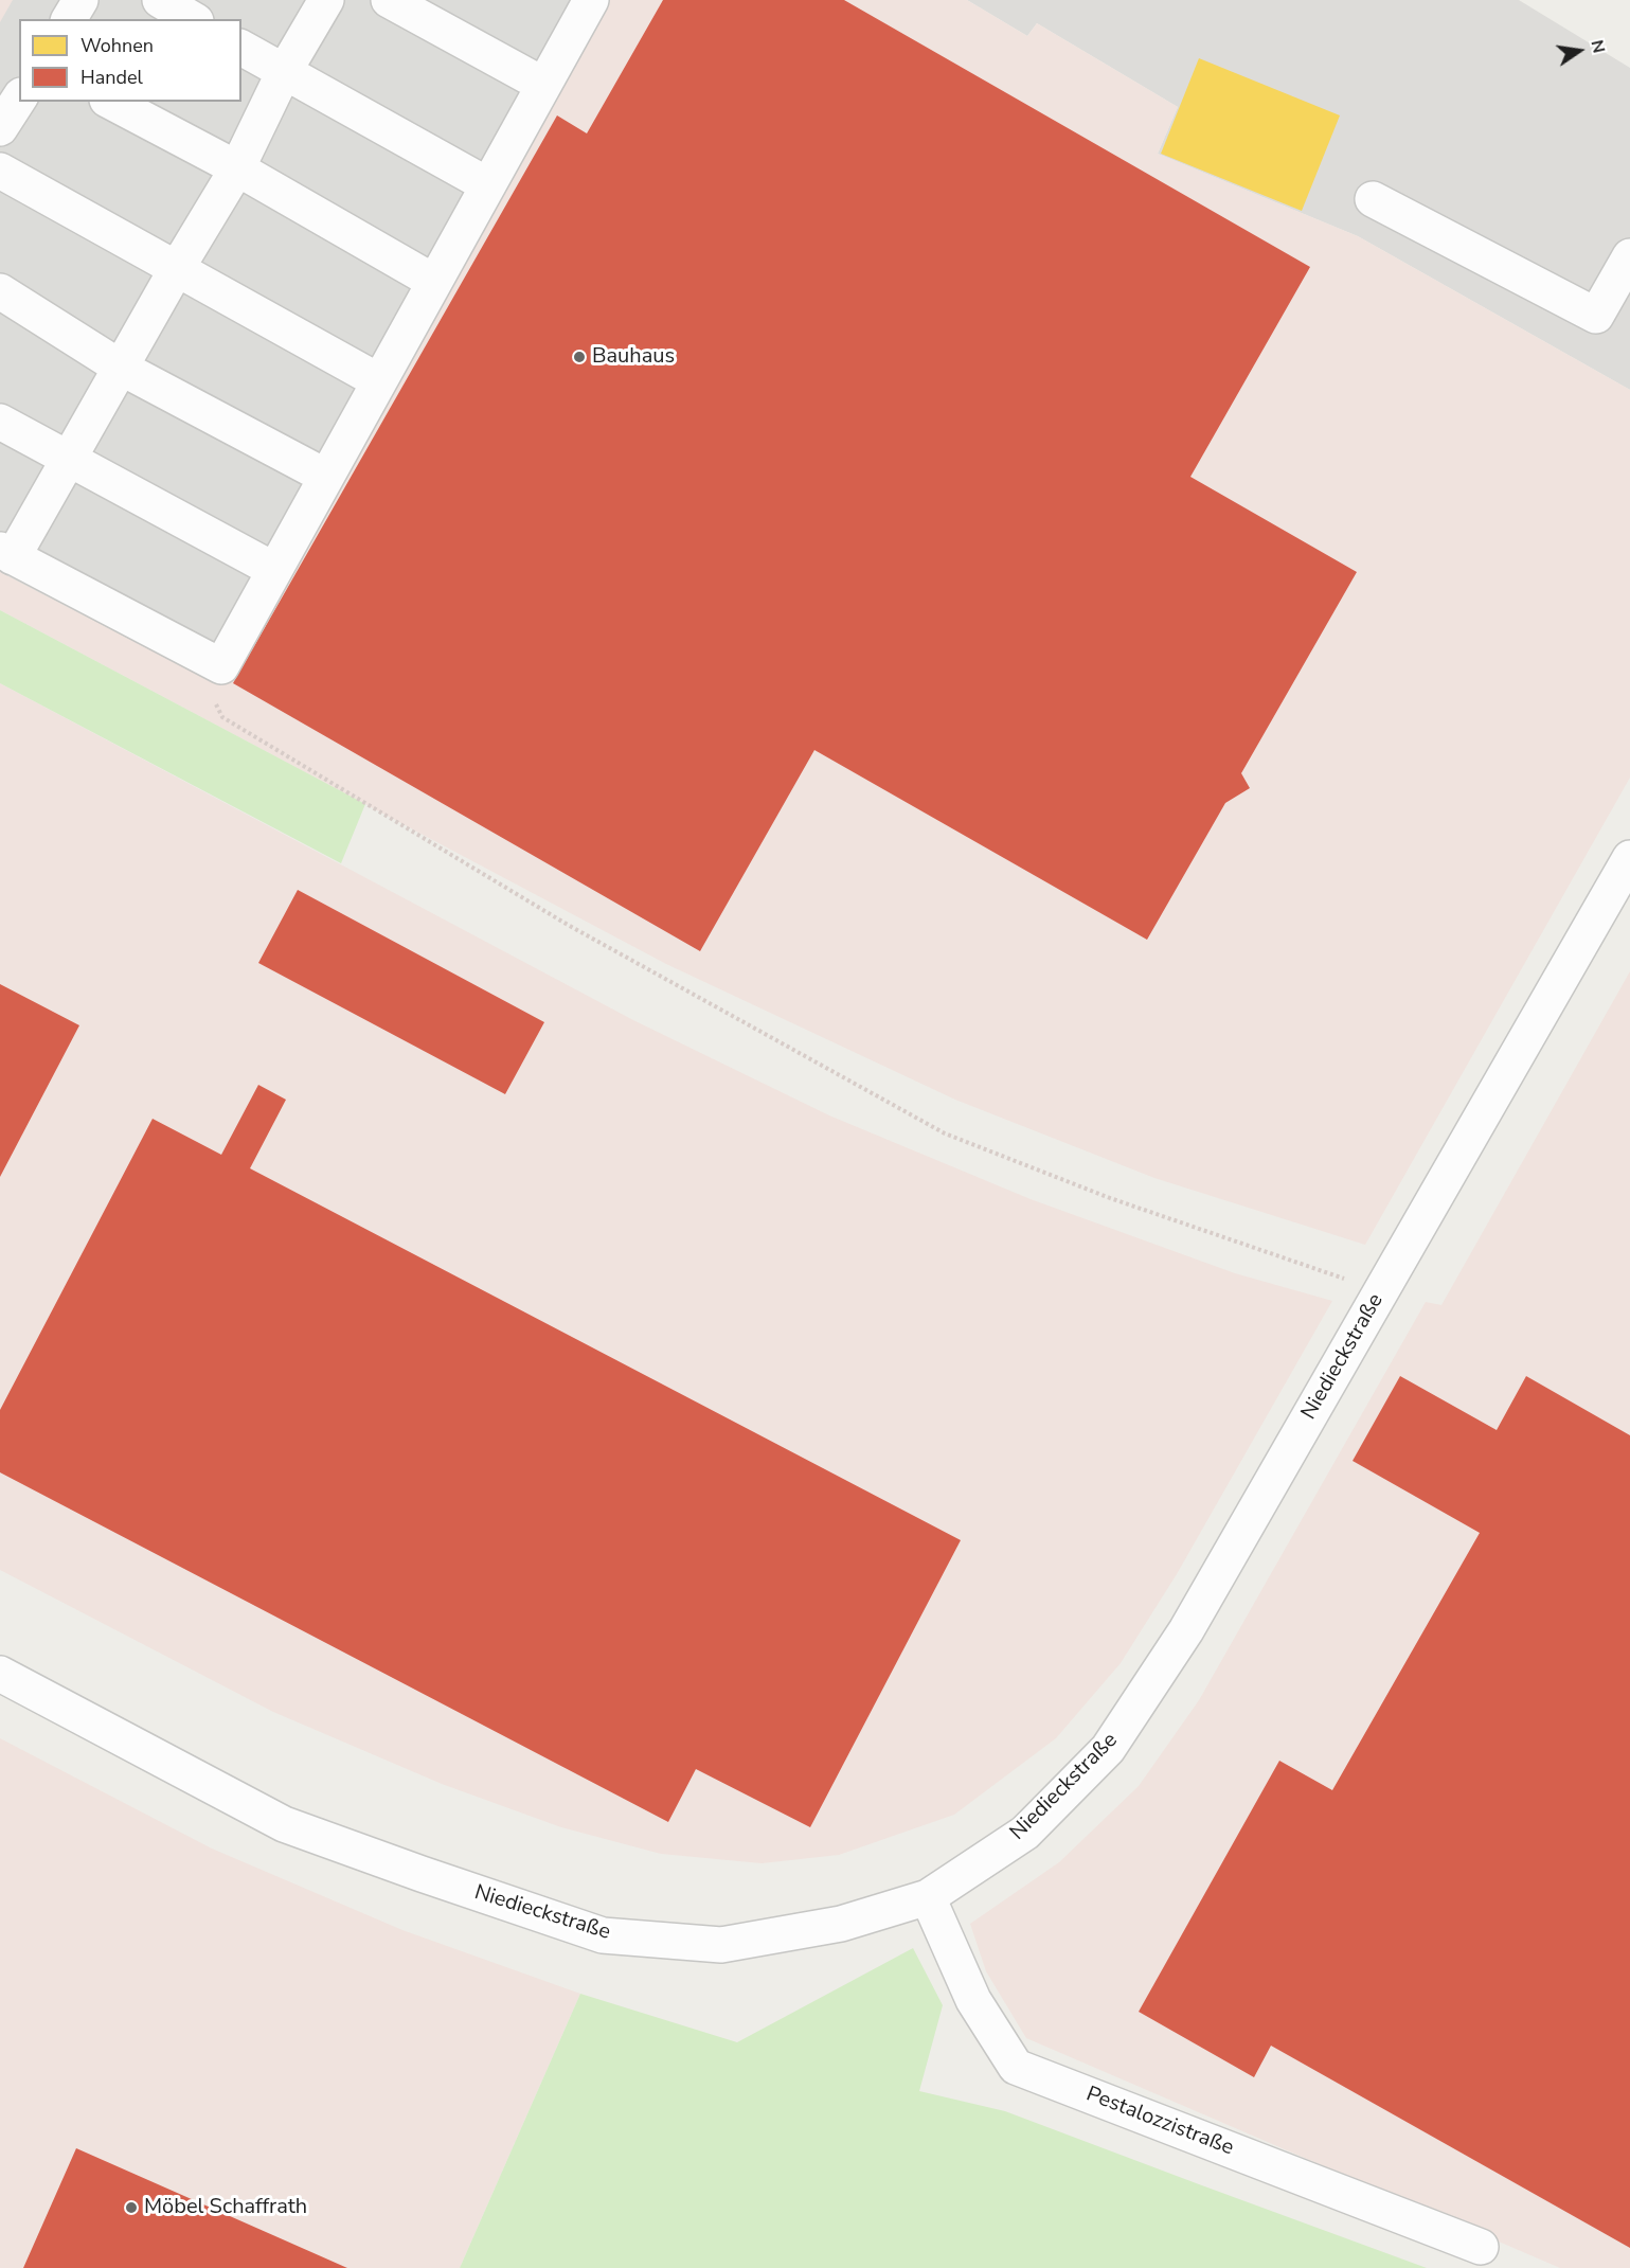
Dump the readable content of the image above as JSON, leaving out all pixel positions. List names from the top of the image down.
{
  "streets": {
    "street": ["Niedieckstraße", "Pestalozzistraße"]
  },
  "crossings": [
    ["Niedieckstraße", "Pestalozzistraße"]
  ],
  "places": ["Bauhaus", "Möbel Schaffrath"],
  "legend": ["Wohnen", "Handel"],
  "north": "right"
}
